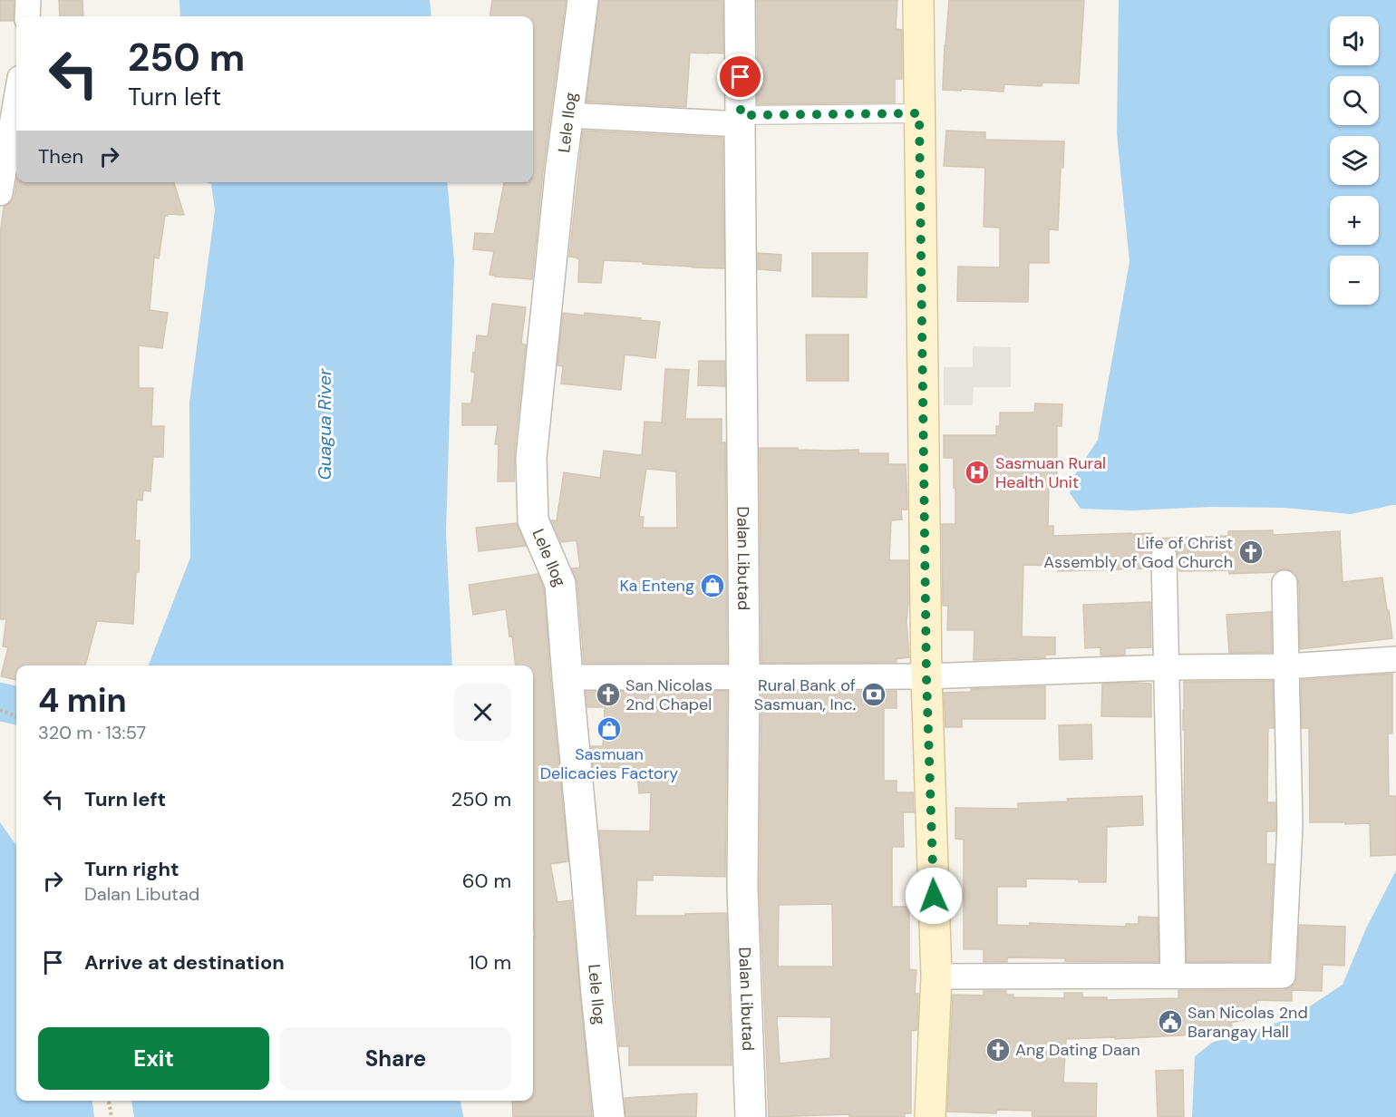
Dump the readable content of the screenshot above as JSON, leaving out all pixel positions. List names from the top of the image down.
{
  "streets": {
    "street": ["Lele Ilog", "Dalan Libutad"]
  },
  "water": ["Guagua River"],
  "places": {
    "hospital": ["Sasmuan Rural Health Unit"],
    "church": ["Life of Christ Assembly of God Church", "San Nicolas 2nd Chapel", "Ang Dating Daan"],
    "shop": ["Ka Enteng", "Sasmuan Delicacies Factory"],
    "bank": ["Rural Bank of Sasmuan, Inc."],
    "public building": ["San Nicolas 2nd Barangay Hall"]
  },
  "page": {
    "map_buttons": ["+", "−"],
    "turn": ["250 m", "Turn left"],
    "then": "Then",
    "heading": ["4 min", "320 m · 13:57"],
    "list": [
      {
        "name": "Turn left",
        "value": "250 m"
      },
      {
        "name": "Turn right",
        "note": "Dalan Libutad",
        "value": "60 m"
      },
      {
        "name": "Arrive at destination",
        "value": "10 m"
      }
    ],
    "buttons": ["Exit", "Share"]
  }
}
